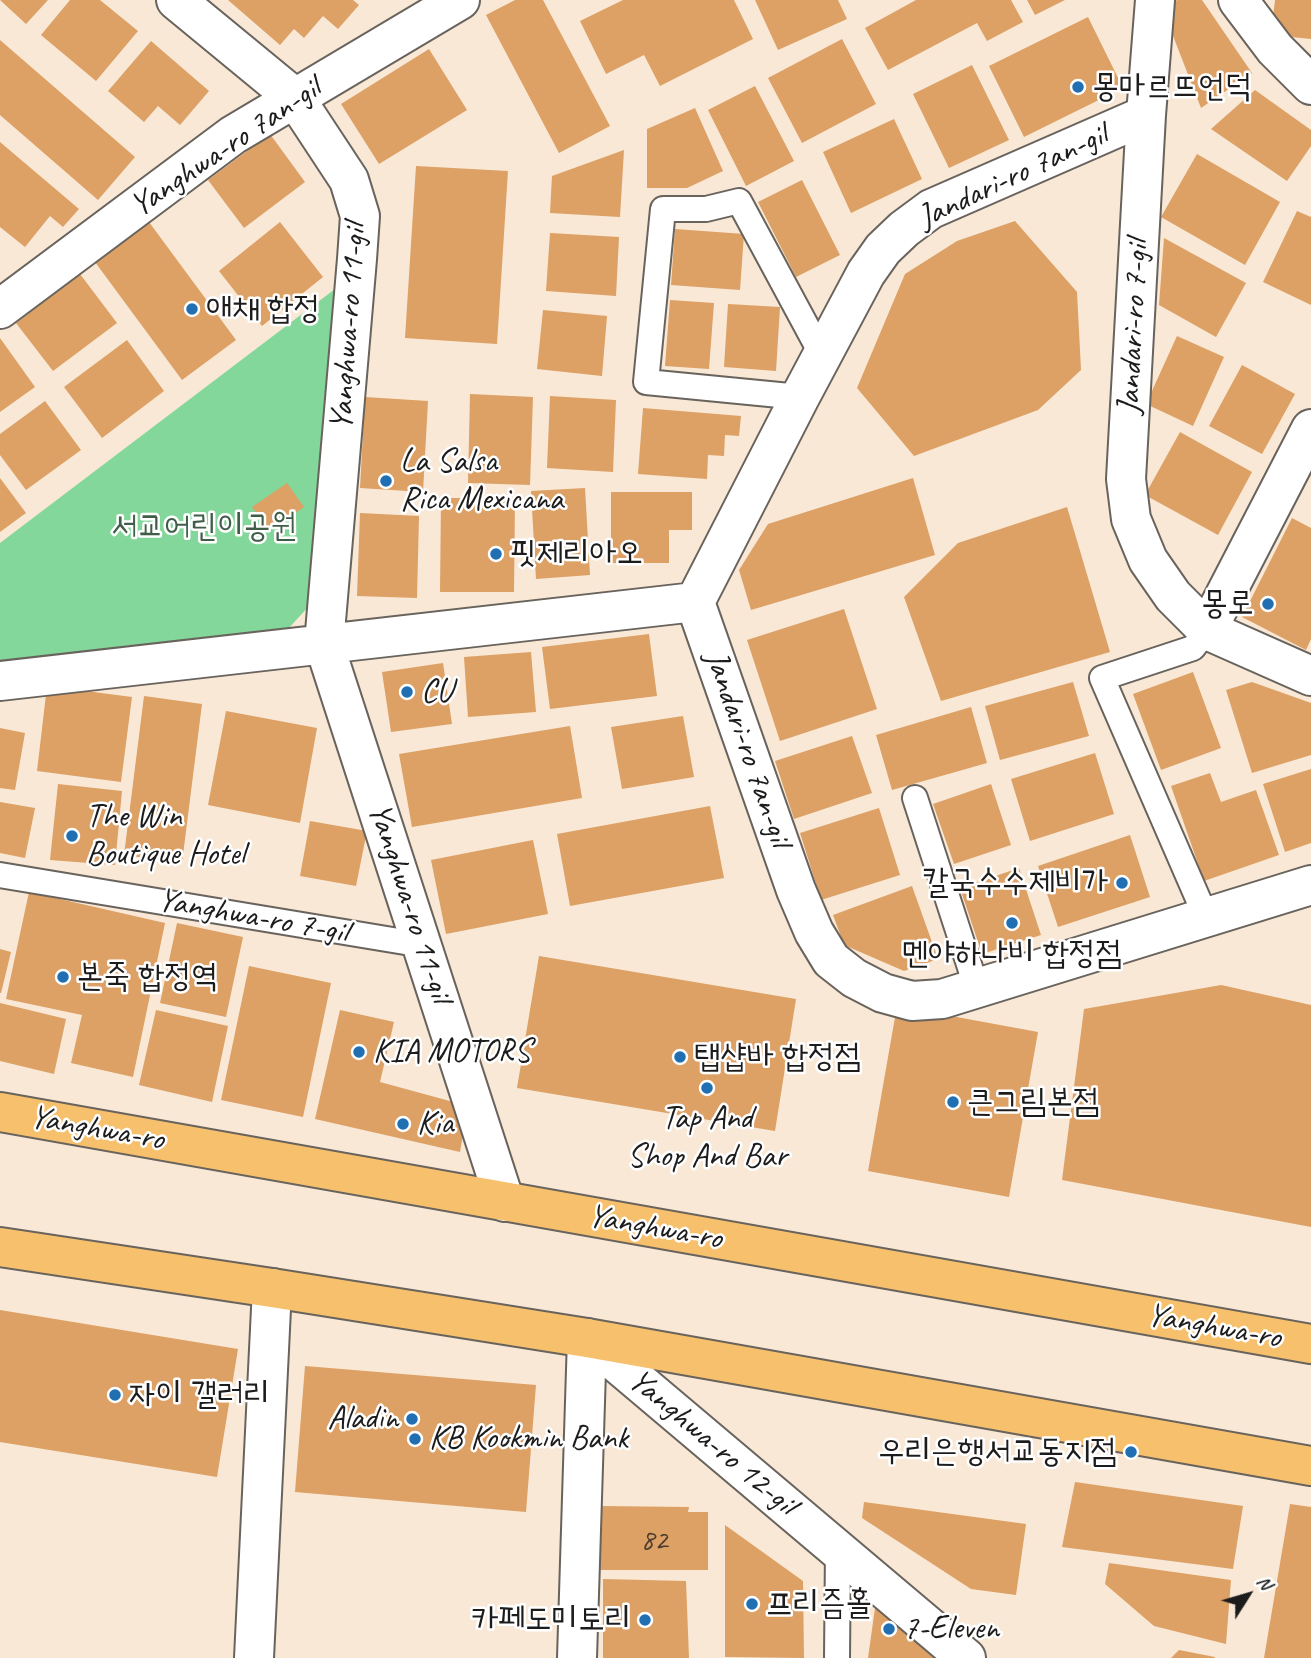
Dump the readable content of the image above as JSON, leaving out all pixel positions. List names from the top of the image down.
{
  "streets": {
    "main road": ["Yanghwa-ro"],
    "street": [
      "Yanghwa-ro 7an-gil",
      "Jandari-ro 7an-gil",
      "Yanghwa-ro 11-gil",
      "Jandari-ro 7-gil",
      "Yanghwa-ro 12-gil"
    ],
    "lane": ["Yanghwa-ro 7-gil"]
  },
  "crossings": [
    ["Yanghwa-ro 7an-gil", "Yanghwa-ro 11-gil"],
    ["Jandari-ro 7an-gil", "Jandari-ro 7-gil"],
    ["Yanghwa-ro 11-gil", "Yanghwa-ro 7-gil"],
    ["Yanghwa-ro 11-gil", "Yanghwa-ro"]
  ],
  "parks": ["서교어린이공원"],
  "places": [
    "몽마르뜨언덕",
    "애채 합정",
    "La Salsa Rica Mexicana",
    "핏제리아오",
    "몽로",
    "CU",
    "The Win Boutique Hotel",
    "칼국수수제비가",
    "멘야하나비 합정점",
    "본죽 합정역",
    "KIA MOTORS",
    "탭샵바 합정점",
    "Tap And Shop And Bar",
    "큰그림본점",
    "Kia",
    "자이 갤러리",
    "Aladin",
    "KB Kookmin Bank",
    "우리은행서교동지점",
    "프리즘홀",
    "카페도미토리",
    "7-Eleven"
  ],
  "house_numbers": ["82"],
  "north": "top right"
}
